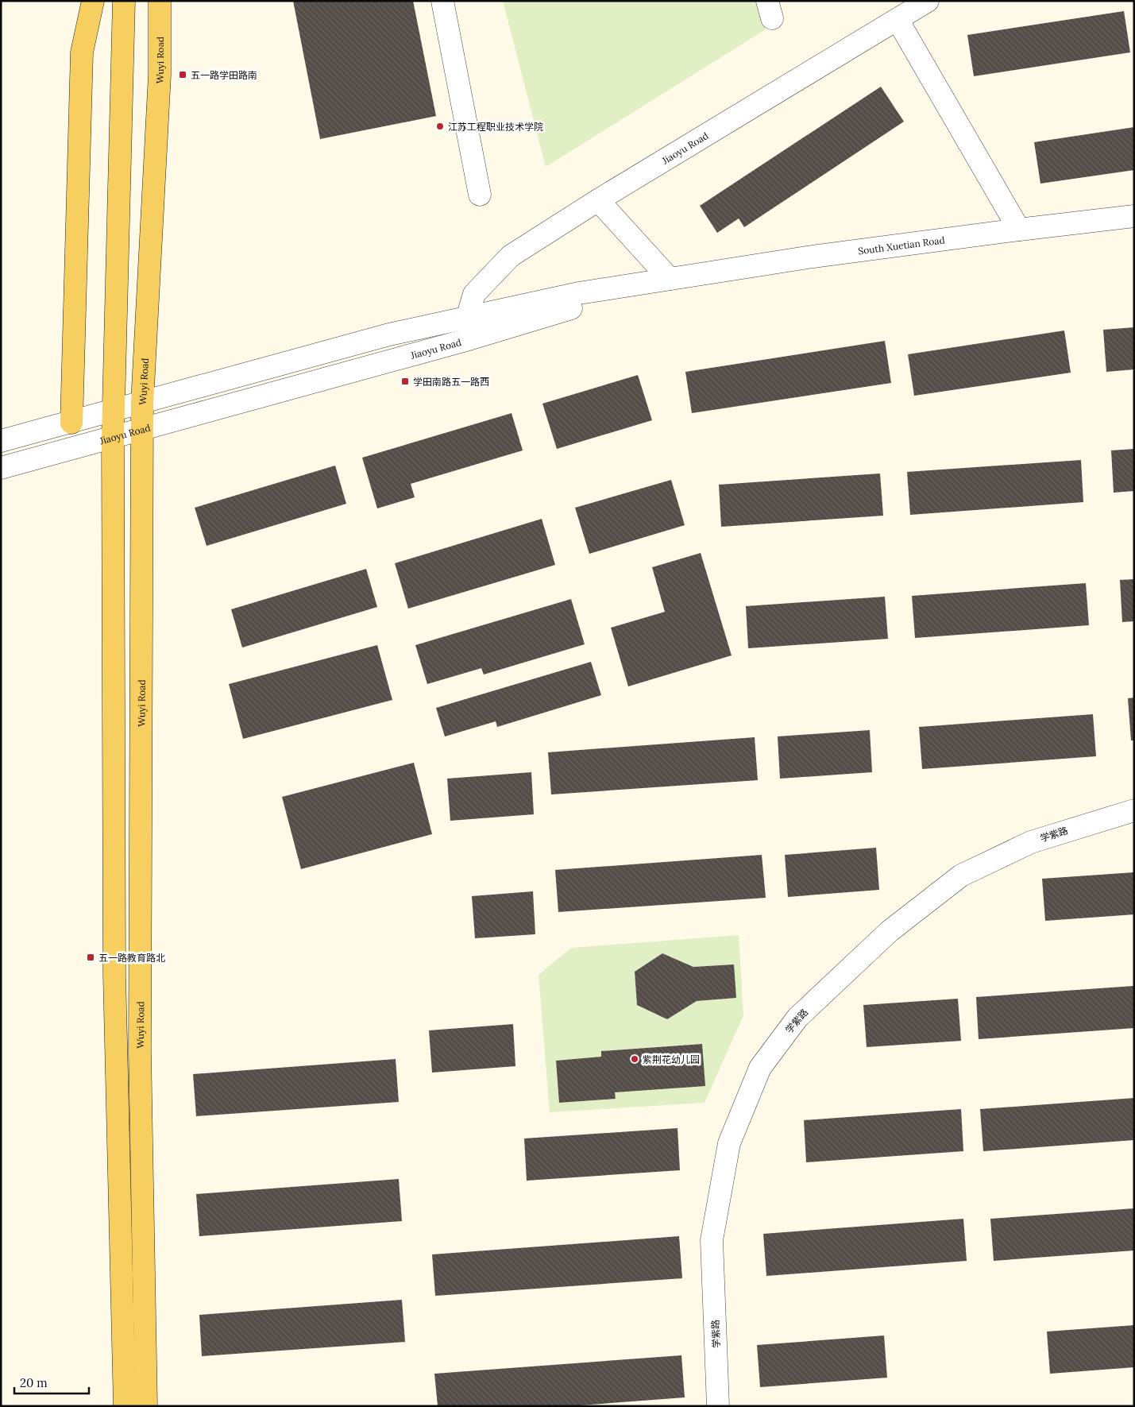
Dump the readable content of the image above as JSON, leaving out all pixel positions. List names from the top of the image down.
{
  "streets": {
    "main road": ["Wuyi Road"],
    "street": ["Jiaoyu Road", "South Xuetian Road", "学紫路"]
  },
  "crossings": [
    ["Wuyi Road", "Jiaoyu Road"],
    ["Jiaoyu Road", "South Xuetian Road"]
  ],
  "places": {
    "transit": ["五一路学田路南", "学田南路五一路西", "五一路教育路北"],
    "other": ["江苏工程职业技术学院", "紫荆花幼儿园"]
  },
  "scale_bar": "20 m"
}
